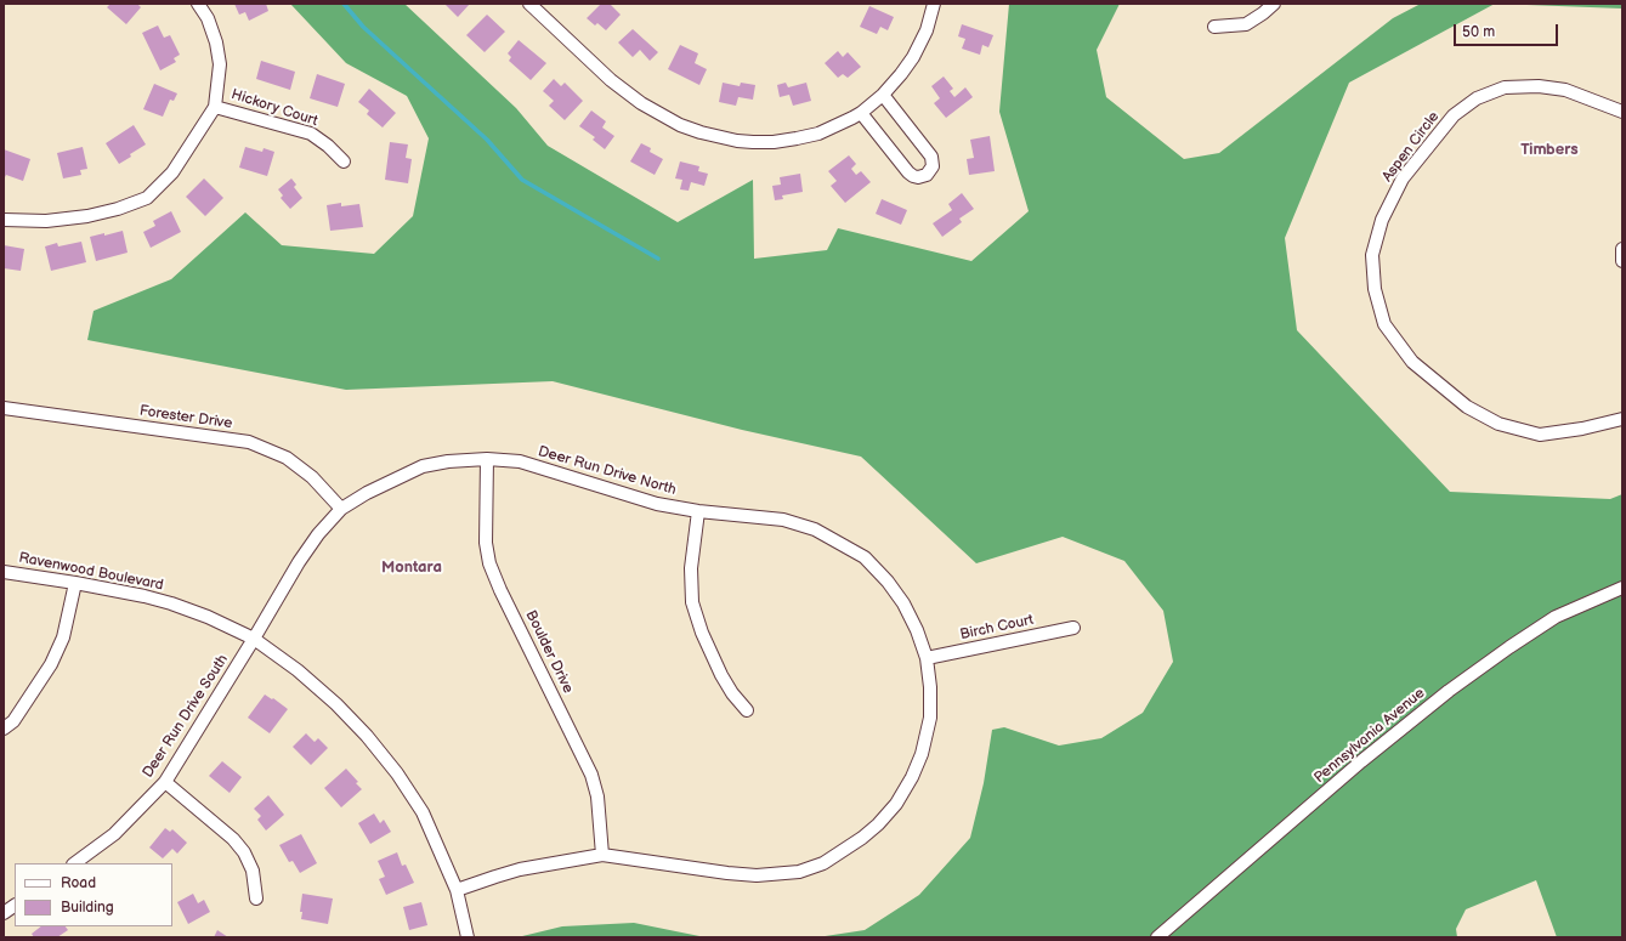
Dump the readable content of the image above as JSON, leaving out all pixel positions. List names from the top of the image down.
{
  "streets": {
    "street": [
      "Hickory Court",
      "Aspen Circle",
      "Forester Drive",
      "Deer Run Drive North",
      "Ravenwood Boulevard",
      "Birch Court",
      "Boulder Drive",
      "Deer Run Drive South",
      "Pennsylvania Avenue"
    ]
  },
  "crossings": [
    ["Forester Drive", "Deer Run Drive North"],
    ["Deer Run Drive North", "Ravenwood Boulevard"],
    ["Deer Run Drive North", "Birch Court"],
    ["Deer Run Drive North", "Boulder Drive"],
    ["Deer Run Drive North", "Deer Run Drive South"],
    ["Ravenwood Boulevard", "Deer Run Drive South"]
  ],
  "districts": ["Timbers", "Montara"],
  "legend": ["Road", "Building"],
  "scale_bar": "50 m"
}
